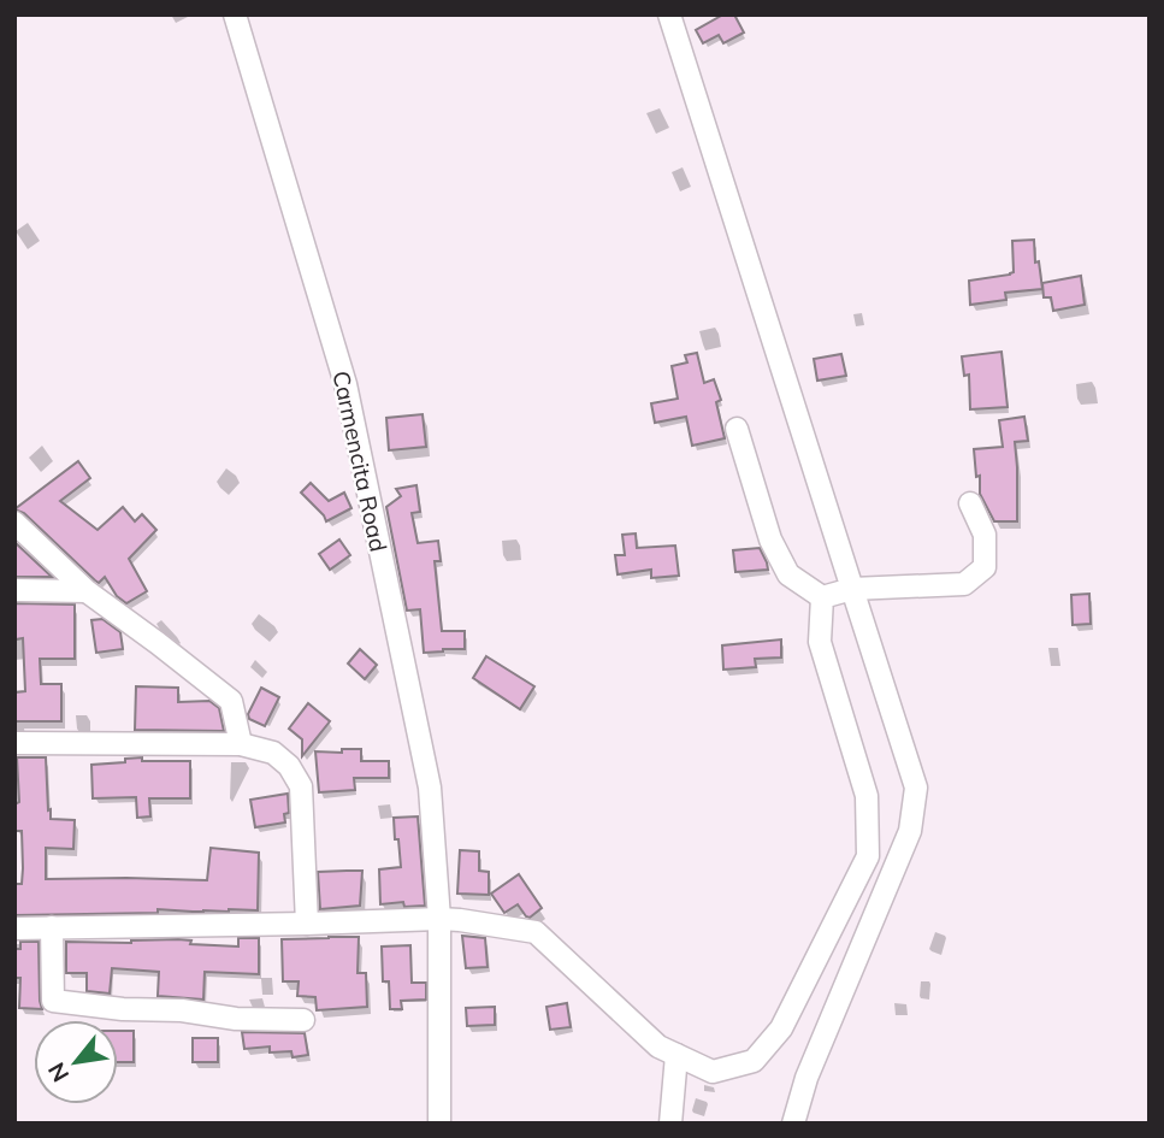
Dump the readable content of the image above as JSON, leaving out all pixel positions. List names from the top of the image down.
{
  "streets": {
    "street": ["Carmencita Road"]
  },
  "north": "bottom left"
}
